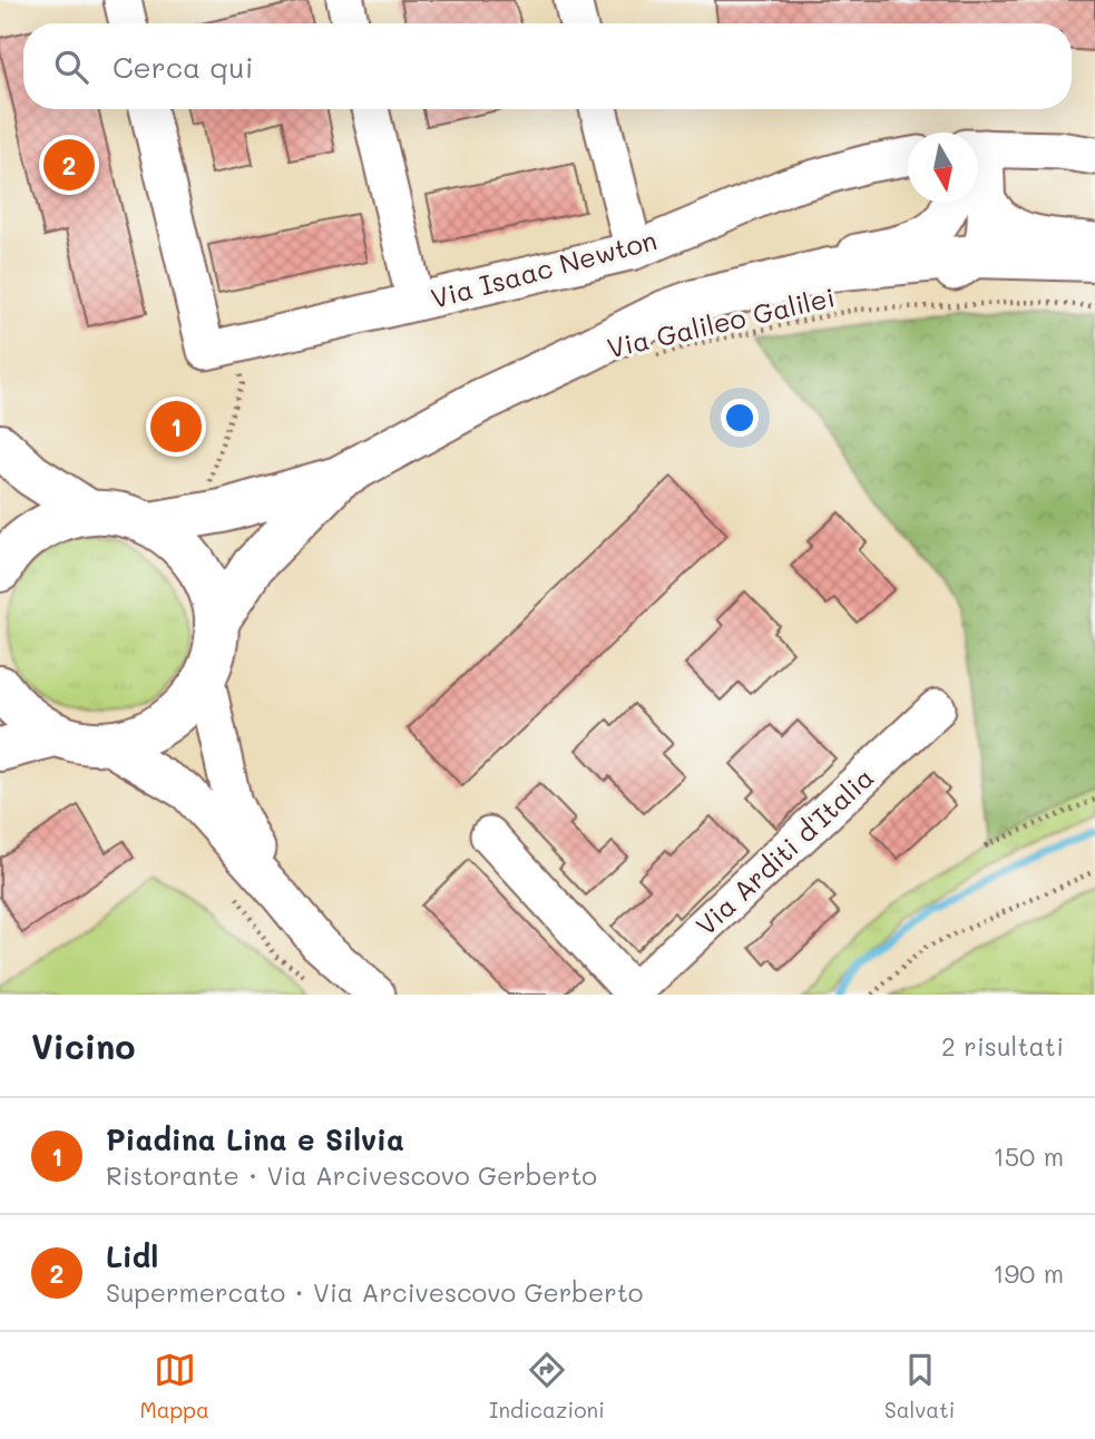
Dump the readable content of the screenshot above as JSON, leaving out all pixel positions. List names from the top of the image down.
{
  "streets": {
    "main road": ["Via Galileo Galilei"],
    "street": ["Via Isaac Newton", "Via Arditi d'Italia"]
  },
  "north": "bottom",
  "page": {
    "search": "Cerca qui",
    "pins": ["2", "1"],
    "heading": ["Vicino", "2 risultati"],
    "list": [
      {
        "mark": "1",
        "name": "Piadina Lina e Silvia",
        "note": "Ristorante · Via Arcivescovo Gerberto",
        "value": "150 m"
      },
      {
        "mark": "2",
        "name": "Lidl",
        "note": "Supermercato · Via Arcivescovo Gerberto",
        "value": "190 m"
      }
    ],
    "nav": ["Mappa", "Indicazioni", "Salvati"]
  }
}
